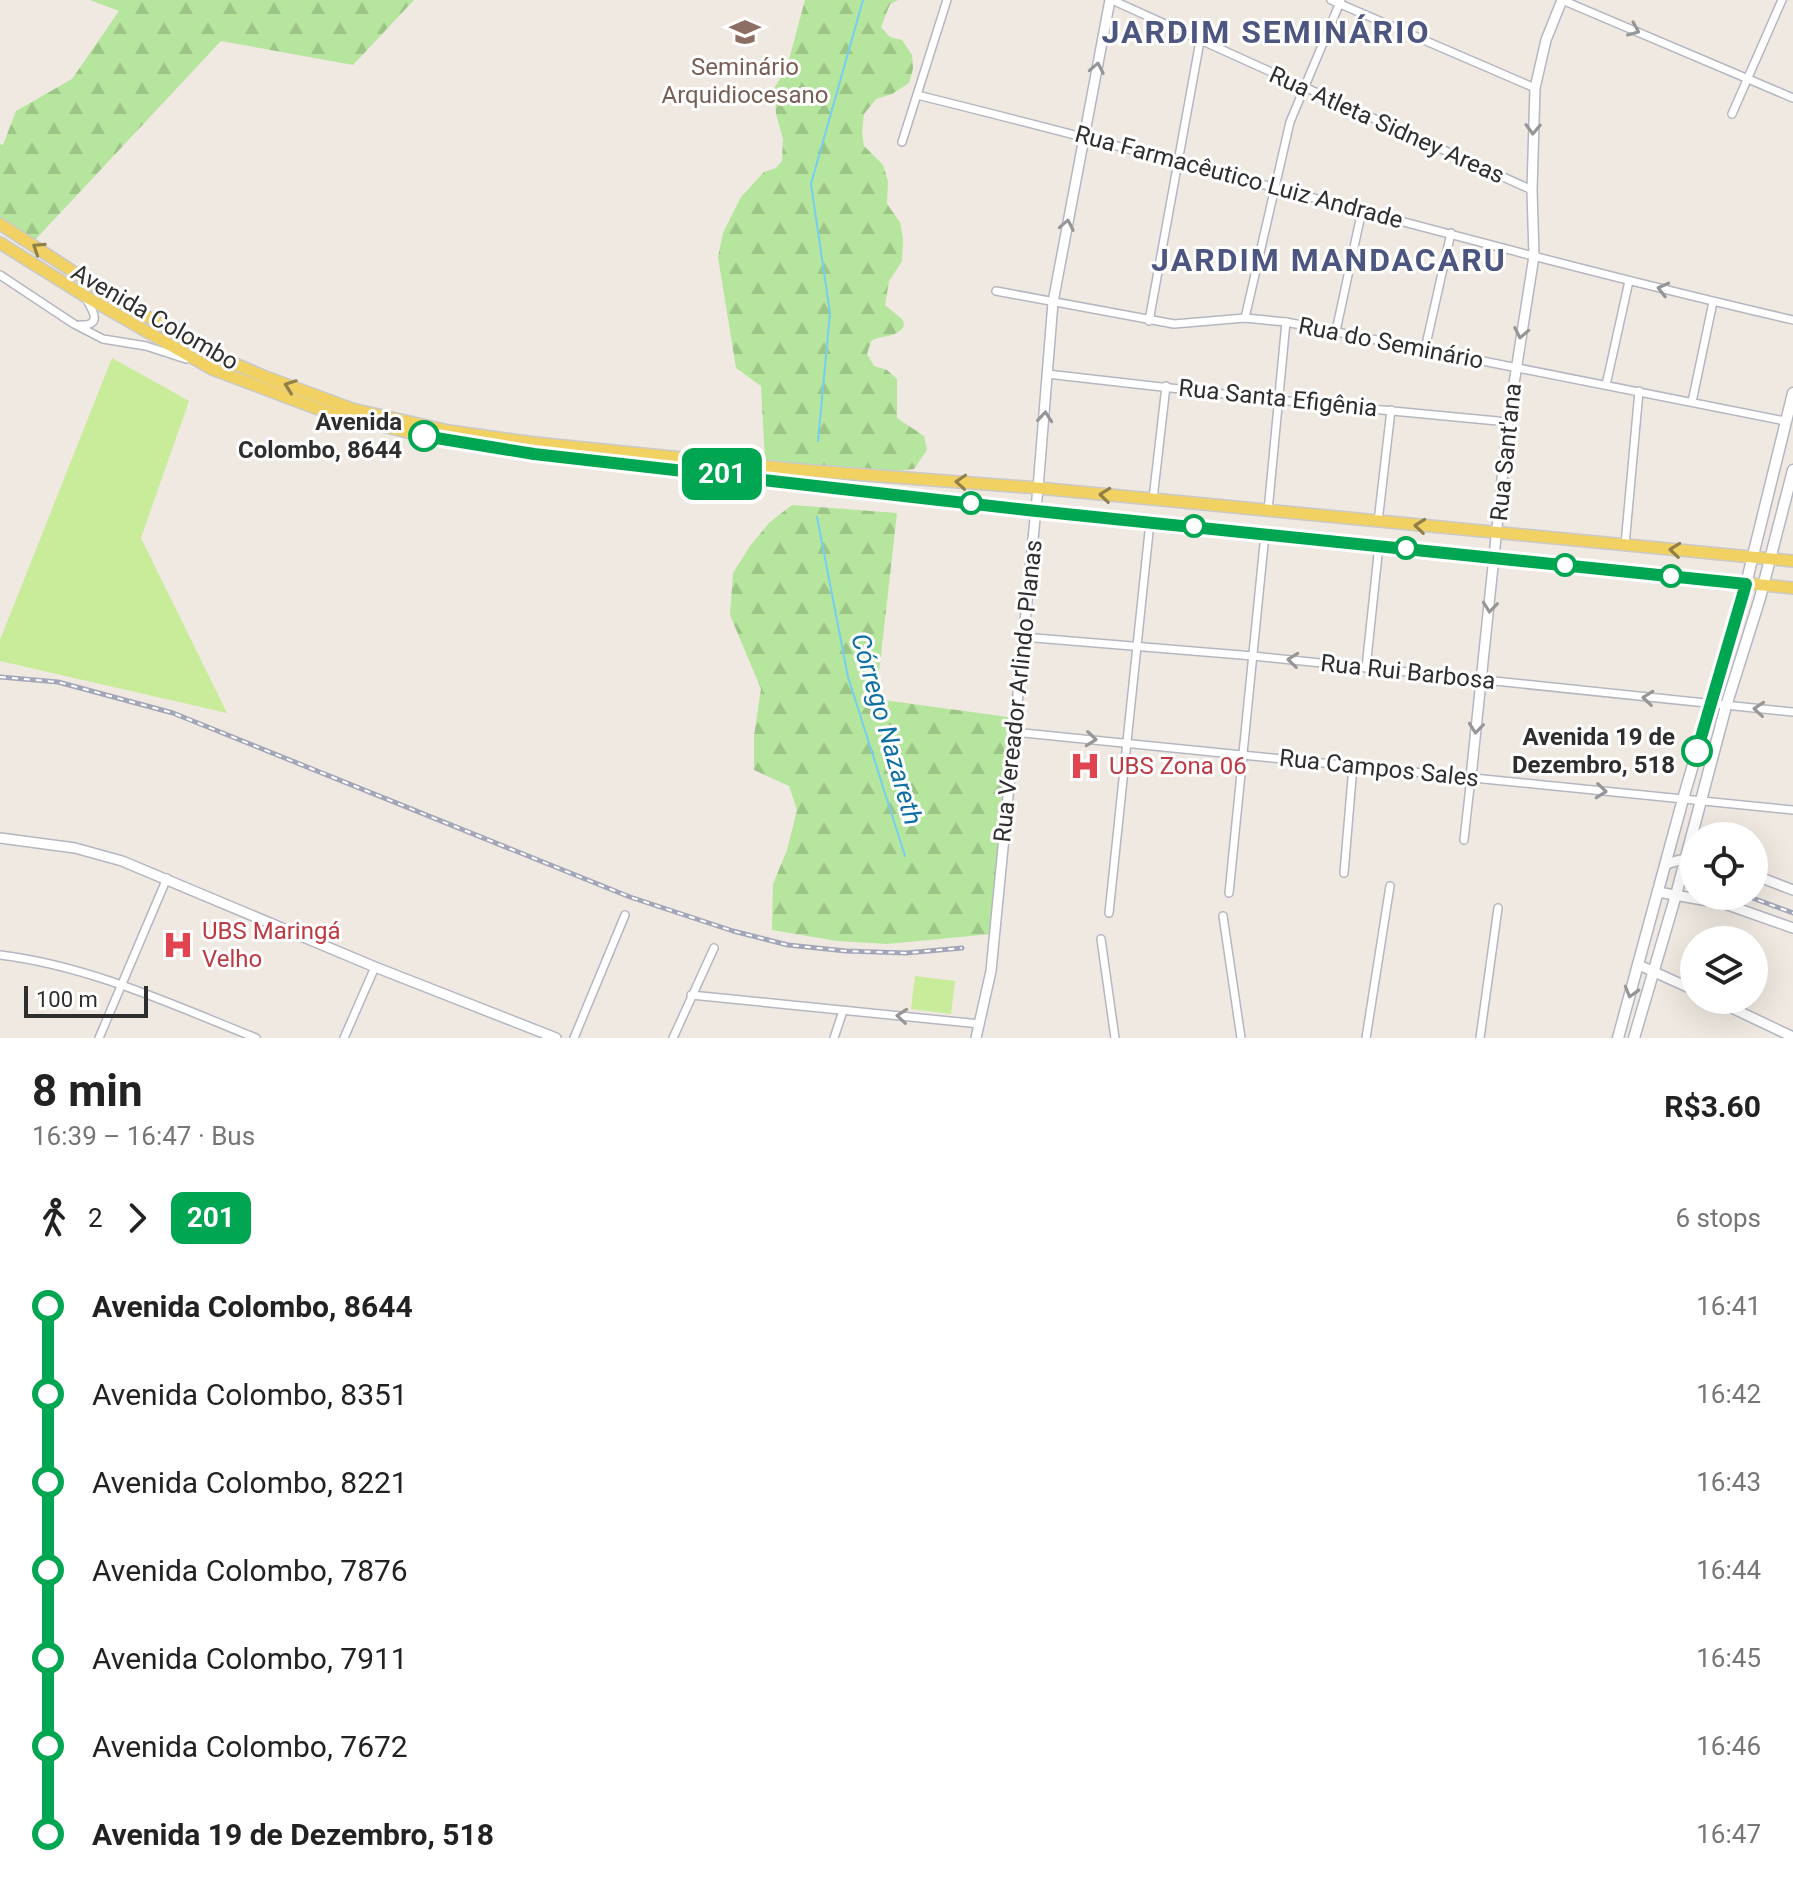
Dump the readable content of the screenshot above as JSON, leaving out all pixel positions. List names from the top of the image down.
{
  "streets": {
    "main road": ["Avenida Colombo"],
    "street": [
      "Rua Atleta Sidney Areas",
      "Rua Farmacêutico Luiz Andrade",
      "Rua do Seminário",
      "Rua Santa Efigênia",
      "Rua Sant'ana",
      "Rua Rui Barbosa",
      "Rua Vereador Arlindo Planas",
      "Rua Campos Sales"
    ]
  },
  "crossings": [
    ["Rua Atleta Sidney Areas", "Rua Sant'ana"],
    ["Rua Atleta Sidney Areas", "Rua Vereador Arlindo Planas"],
    ["Rua Farmacêutico Luiz Andrade", "Rua Sant'ana"],
    ["Rua Farmacêutico Luiz Andrade", "Rua Vereador Arlindo Planas"],
    ["Avenida Colombo", "Rua Sant'ana"],
    ["Avenida Colombo", "Rua Vereador Arlindo Planas"],
    ["Rua do Seminário", "Rua Sant'ana"],
    ["Rua do Seminário", "Rua Vereador Arlindo Planas"],
    ["Rua Santa Efigênia", "Rua Sant'ana"],
    ["Rua Santa Efigênia", "Rua Vereador Arlindo Planas"],
    ["Rua Sant'ana", "Rua Rui Barbosa"],
    ["Rua Sant'ana", "Rua Campos Sales"],
    ["Rua Rui Barbosa", "Rua Vereador Arlindo Planas"],
    ["Rua Vereador Arlindo Planas", "Rua Campos Sales"]
  ],
  "one_way": [
    "Rua Sant'ana",
    "Rua Rui Barbosa",
    "Rua Vereador Arlindo Planas",
    "Rua Campos Sales"
  ],
  "districts": ["JARDIM SEMINÁRIO", "JARDIM MANDACARU"],
  "water": ["Córrego Nazareth"],
  "places": {
    "school or university": ["Seminário Arquidiocesano"],
    "other": ["Avenida Colombo, 8644", "Avenida 19 de Dezembro, 518"],
    "hospital": ["UBS Zona 06", "UBS Maringá Velho"]
  },
  "lines": ["bus line 201"],
  "scale_bar": "100 m",
  "page": {
    "on_map": "201",
    "scale": "100 m",
    "heading": ["8 min", "16:39 – 16:47 · Bus", "R$3.60"],
    "legs": ["2", "201", "6 stops"],
    "list": [
      {
        "name": "Avenida Colombo, 8644",
        "value": "16:41"
      },
      {
        "name": "Avenida Colombo, 8351",
        "value": "16:42"
      },
      {
        "name": "Avenida Colombo, 8221",
        "value": "16:43"
      },
      {
        "name": "Avenida Colombo, 7876",
        "value": "16:44"
      },
      {
        "name": "Avenida Colombo, 7911",
        "value": "16:45"
      },
      {
        "name": "Avenida Colombo, 7672",
        "value": "16:46"
      },
      {
        "name": "Avenida 19 de Dezembro, 518",
        "value": "16:47"
      }
    ]
  }
}
